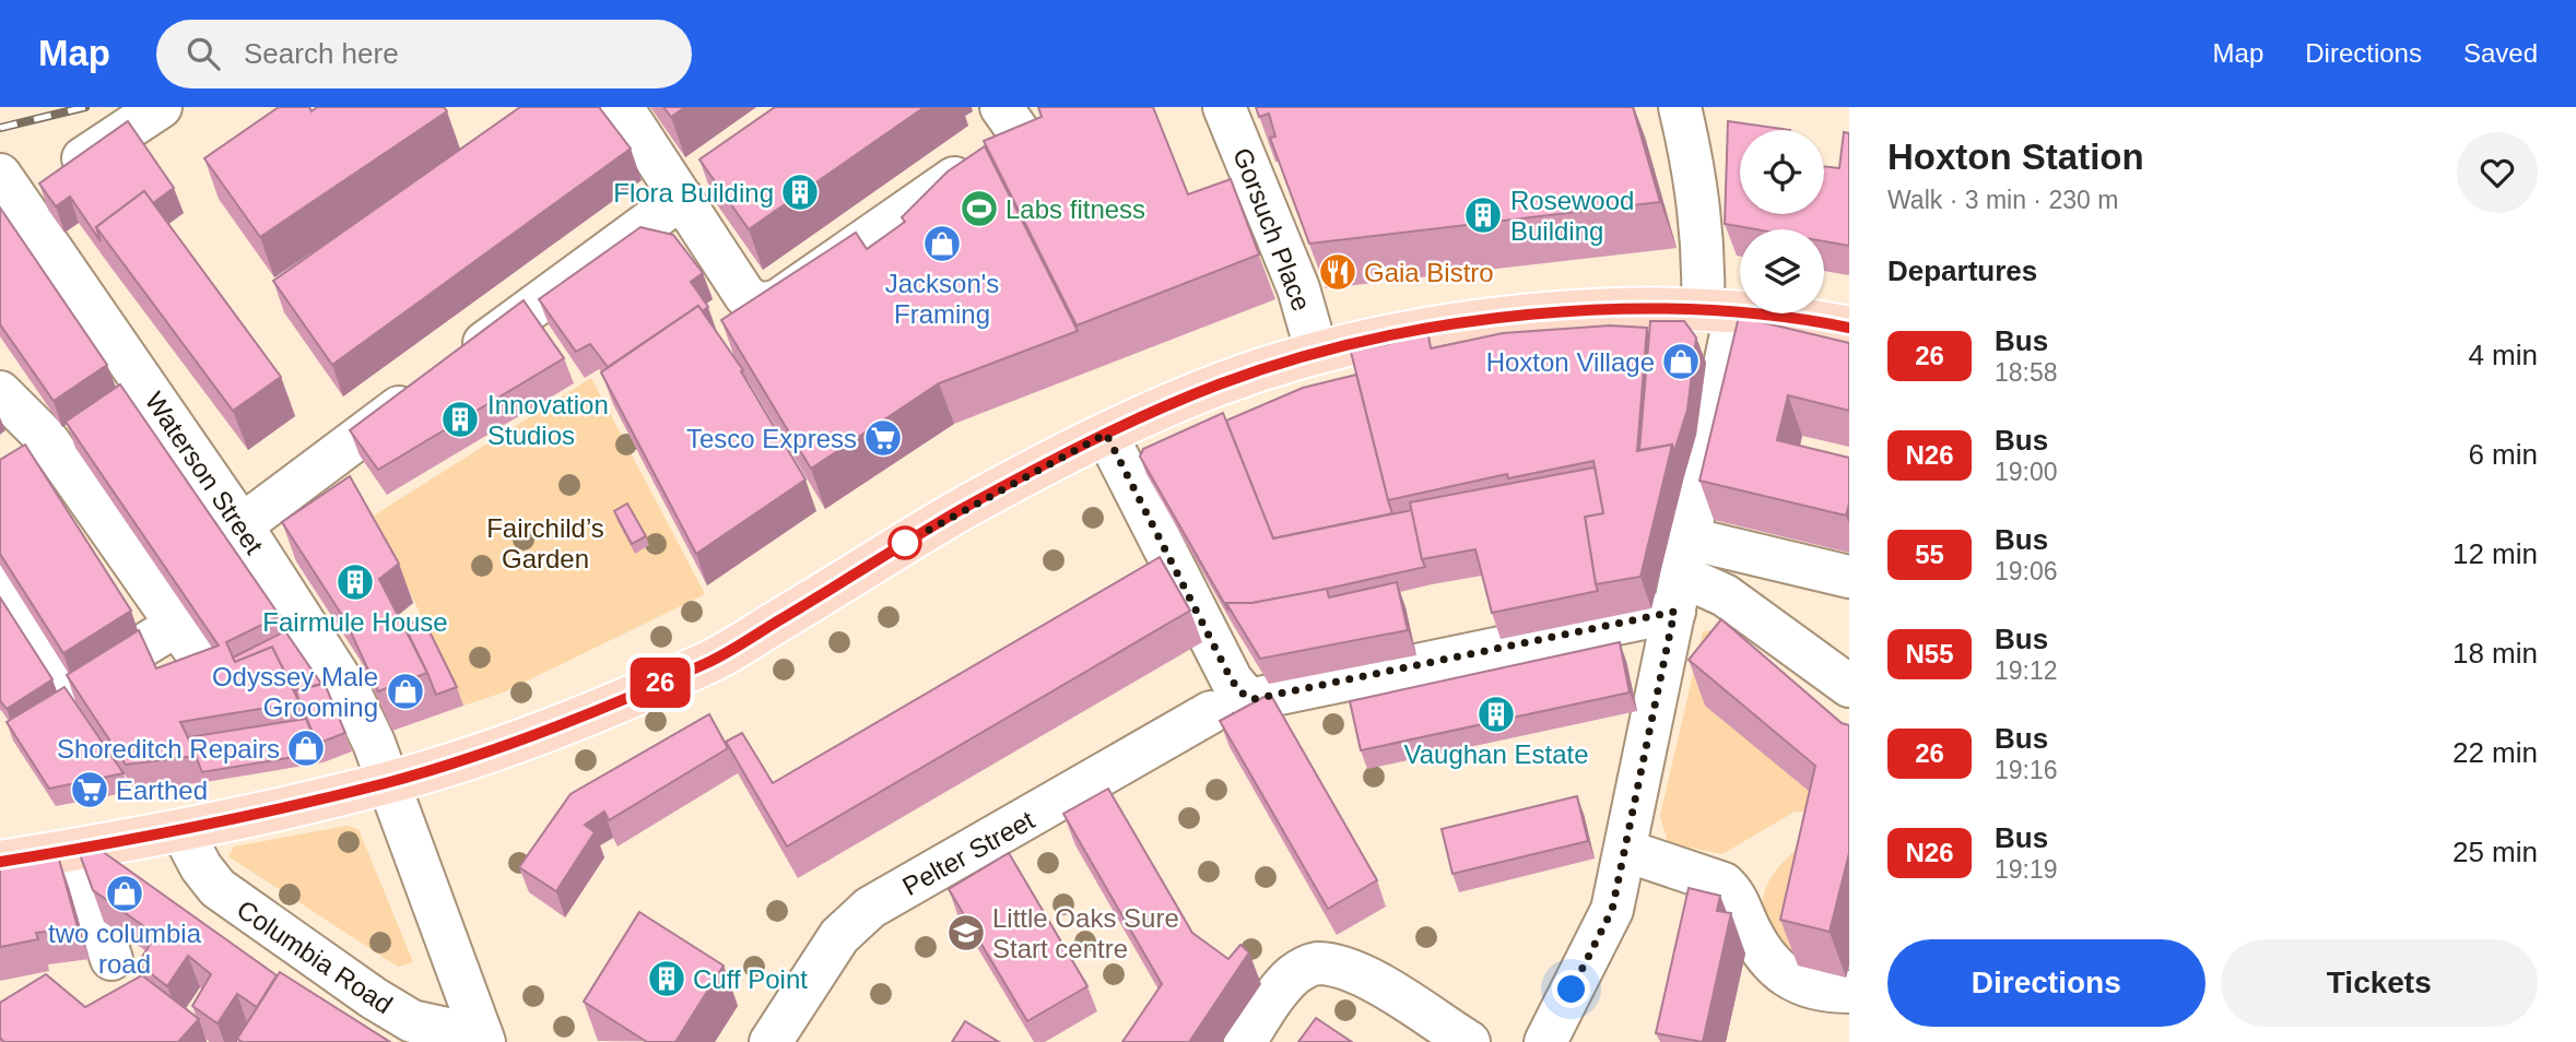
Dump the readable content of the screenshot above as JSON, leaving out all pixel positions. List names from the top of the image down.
{
  "streets": {
    "street": [
      "Gorsuch Place",
      "Waterson Street",
      "Pelter Street",
      "Columbia Road"
    ]
  },
  "crossings": [
    ["Waterson Street", "Columbia Road"]
  ],
  "parks": ["Fairchild’s Garden"],
  "places": {
    "building": [
      "Flora Building",
      "Rosewood Building",
      "Innovation Studios",
      "Fairmule House",
      "Vaughan Estate",
      "Cuff Point"
    ],
    "sports": ["Labs fitness"],
    "shop": [
      "Jackson's Framing",
      "Hoxton Village",
      "Odyssey Male Grooming",
      "Shoreditch Repairs",
      "two columbia road"
    ],
    "restaurant": ["Gaia Bistro"],
    "supermarket": ["Tesco Express", "Earthed"],
    "school or university": ["Little Oaks Sure Start centre"]
  },
  "lines": ["bus line 26"],
  "page": {
    "header": "Map",
    "search": "Search here",
    "nav": ["Map", "Directions", "Saved"],
    "on_map": "26",
    "heading": [
      ["Hoxton Station", "Walk · 3 min · 230 m"],
      "Departures"
    ],
    "list": [
      {
        "mark": "26",
        "name": "Bus",
        "note": "18:58",
        "value": "4 min"
      },
      {
        "mark": "N26",
        "name": "Bus",
        "note": "19:00",
        "value": "6 min"
      },
      {
        "mark": "55",
        "name": "Bus",
        "note": "19:06",
        "value": "12 min"
      },
      {
        "mark": "N55",
        "name": "Bus",
        "note": "19:12",
        "value": "18 min"
      },
      {
        "mark": "26",
        "name": "Bus",
        "note": "19:16",
        "value": "22 min"
      },
      {
        "mark": "N26",
        "name": "Bus",
        "note": "19:19",
        "value": "25 min"
      }
    ],
    "buttons": ["Directions", "Tickets"]
  }
}
